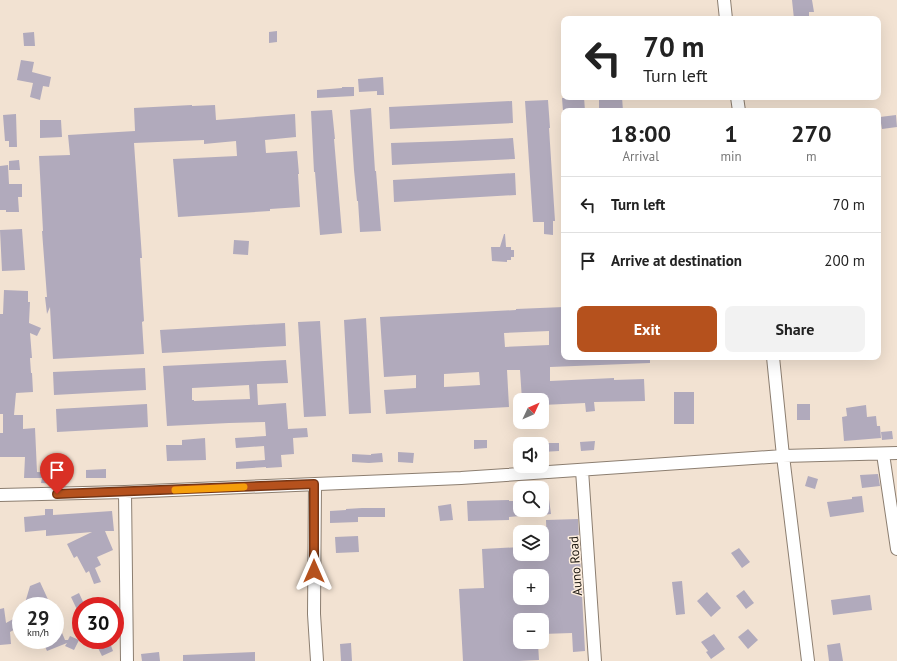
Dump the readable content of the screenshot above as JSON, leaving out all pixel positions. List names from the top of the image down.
{
  "streets": {
    "street": ["Auno Road"]
  },
  "north": "top right",
  "page": {
    "turn": ["70 m", "Turn left"],
    "eta": [
      "18:00",
      "Arrival",
      "1",
      "min",
      "270",
      "m"
    ],
    "list": [
      {
        "name": "Turn left",
        "value": "70 m"
      },
      {
        "name": "Arrive at destination",
        "value": "200 m"
      }
    ],
    "buttons": ["Exit", "Share"],
    "map_buttons": ["+", "−"],
    "speed": "29 km/h",
    "limit": "30"
  }
}
